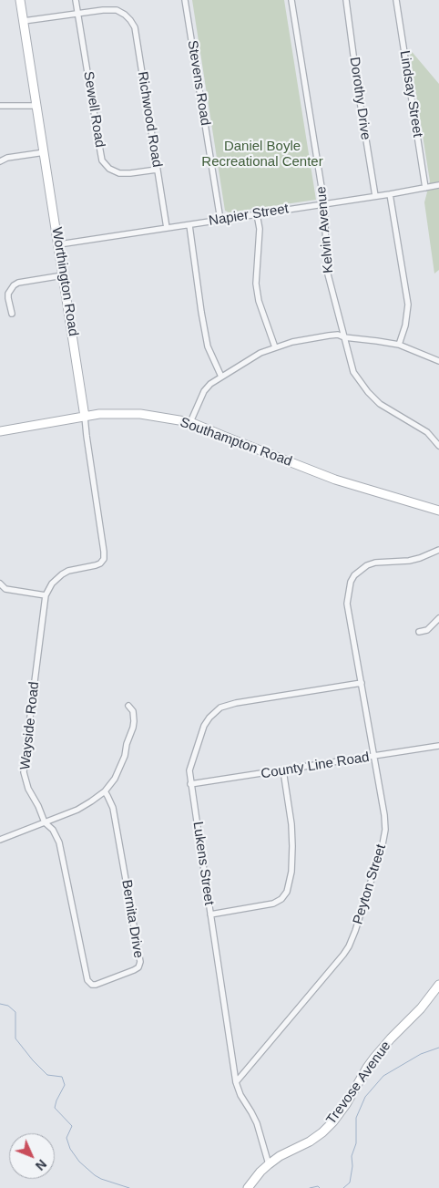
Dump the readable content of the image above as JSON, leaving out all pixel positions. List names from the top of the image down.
{
  "streets": {
    "street": [
      "Stevens Road",
      "Lindsay Street",
      "Dorothy Drive",
      "Sewell Road",
      "Richwood Road",
      "Napier Street",
      "Kelvin Avenue",
      "Worthington Road",
      "Southampton Road",
      "Wayside Road",
      "County Line Road",
      "Lukens Street",
      "Peyton Street",
      "Bernita Drive",
      "Trevose Avenue"
    ]
  },
  "crossings": [
    ["Stevens Road", "Napier Street"],
    ["Lindsay Street", "Napier Street"],
    ["Dorothy Drive", "Napier Street"],
    ["Sewell Road", "Richwood Road"],
    ["Richwood Road", "Napier Street"],
    ["Napier Street", "Kelvin Avenue"],
    ["Napier Street", "Worthington Road"],
    ["Worthington Road", "Southampton Road"],
    ["Worthington Road", "Wayside Road"],
    ["Wayside Road", "Bernita Drive"],
    ["County Line Road", "Lukens Street"],
    ["County Line Road", "Peyton Street"],
    ["Lukens Street", "Peyton Street"],
    ["Lukens Street", "Trevose Avenue"]
  ],
  "parks": ["Daniel Boyle Recreational Center"],
  "north": "bottom right"
}
